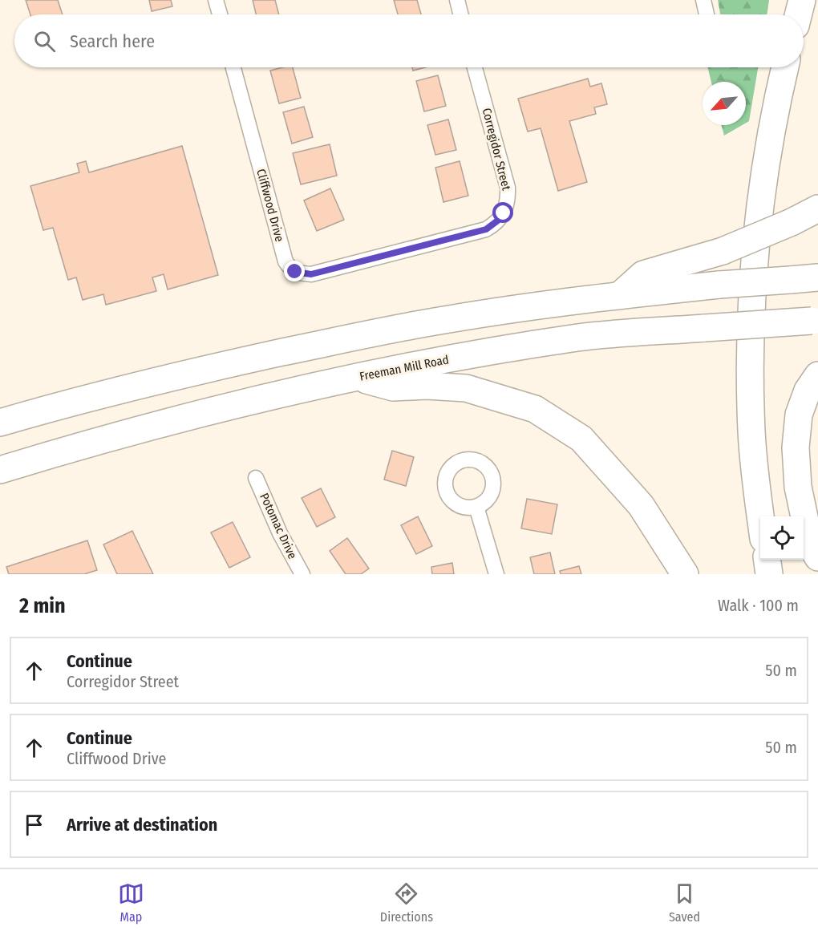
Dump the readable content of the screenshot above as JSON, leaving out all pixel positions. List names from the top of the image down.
{
  "streets": {
    "highway": ["Freeman Mill Road"],
    "street": ["Corregidor Street", "Cliffwood Drive", "Potomac Drive"]
  },
  "crossings": [
    ["Corregidor Street", "Cliffwood Drive"]
  ],
  "north": "bottom left",
  "page": {
    "search": "Search here",
    "heading": ["2 min", "Walk · 100 m"],
    "list": [
      ["Continue", "Corregidor Street", "50 m"],
      ["Continue", "Cliffwood Drive", "50 m"],
      "Arrive at destination"
    ],
    "nav": ["Map", "Directions", "Saved"]
  }
}
